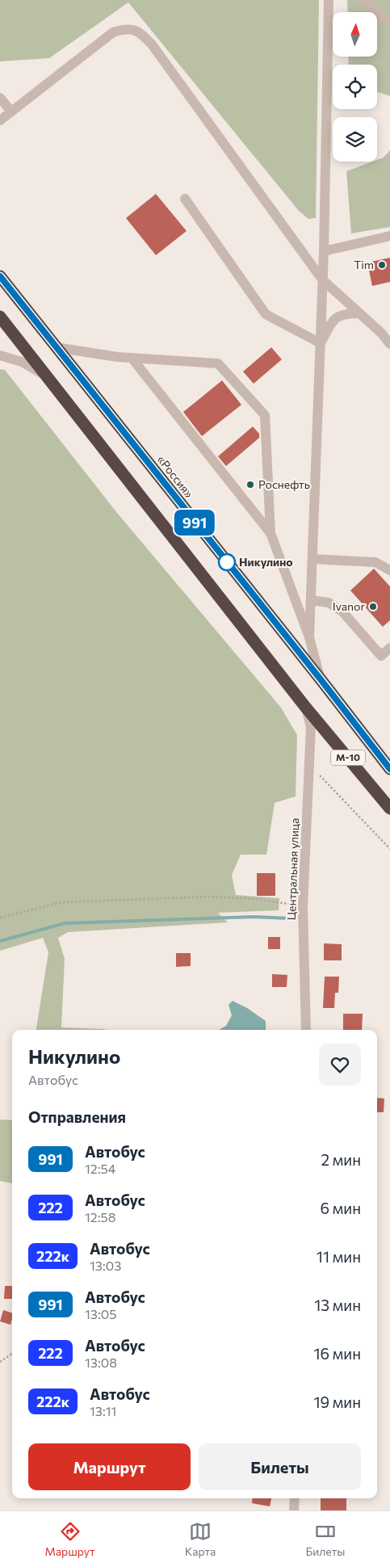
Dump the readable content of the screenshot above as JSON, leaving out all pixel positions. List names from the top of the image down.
{
  "streets": {
    "highway": ["«Россия»", "М-10"],
    "street": ["Центральная улица"]
  },
  "crossings": [
    ["М-10", "Центральная улица"]
  ],
  "places": [
    "Tim",
    "Роснефть",
    "Никулино",
    "Ivanor"
  ],
  "lines": ["bus line 991"],
  "north": "top",
  "page": {
    "on_map": "991",
    "heading": [
      ["Никулино", "Автобус"],
      "Отправления"
    ],
    "list": [
      {
        "mark": "991",
        "name": "Автобус",
        "note": "12:54",
        "value": "2 мин"
      },
      {
        "mark": "222",
        "name": "Автобус",
        "note": "12:58",
        "value": "6 мин"
      },
      {
        "mark": "222к",
        "name": "Автобус",
        "note": "13:03",
        "value": "11 мин"
      },
      {
        "mark": "991",
        "name": "Автобус",
        "note": "13:05",
        "value": "13 мин"
      },
      {
        "mark": "222",
        "name": "Автобус",
        "note": "13:08",
        "value": "16 мин"
      },
      {
        "mark": "222к",
        "name": "Автобус",
        "note": "13:11",
        "value": "19 мин"
      }
    ],
    "buttons": ["Маршрут", "Билеты"],
    "tabs": ["Маршрут", "Карта", "Билеты"]
  }
}
